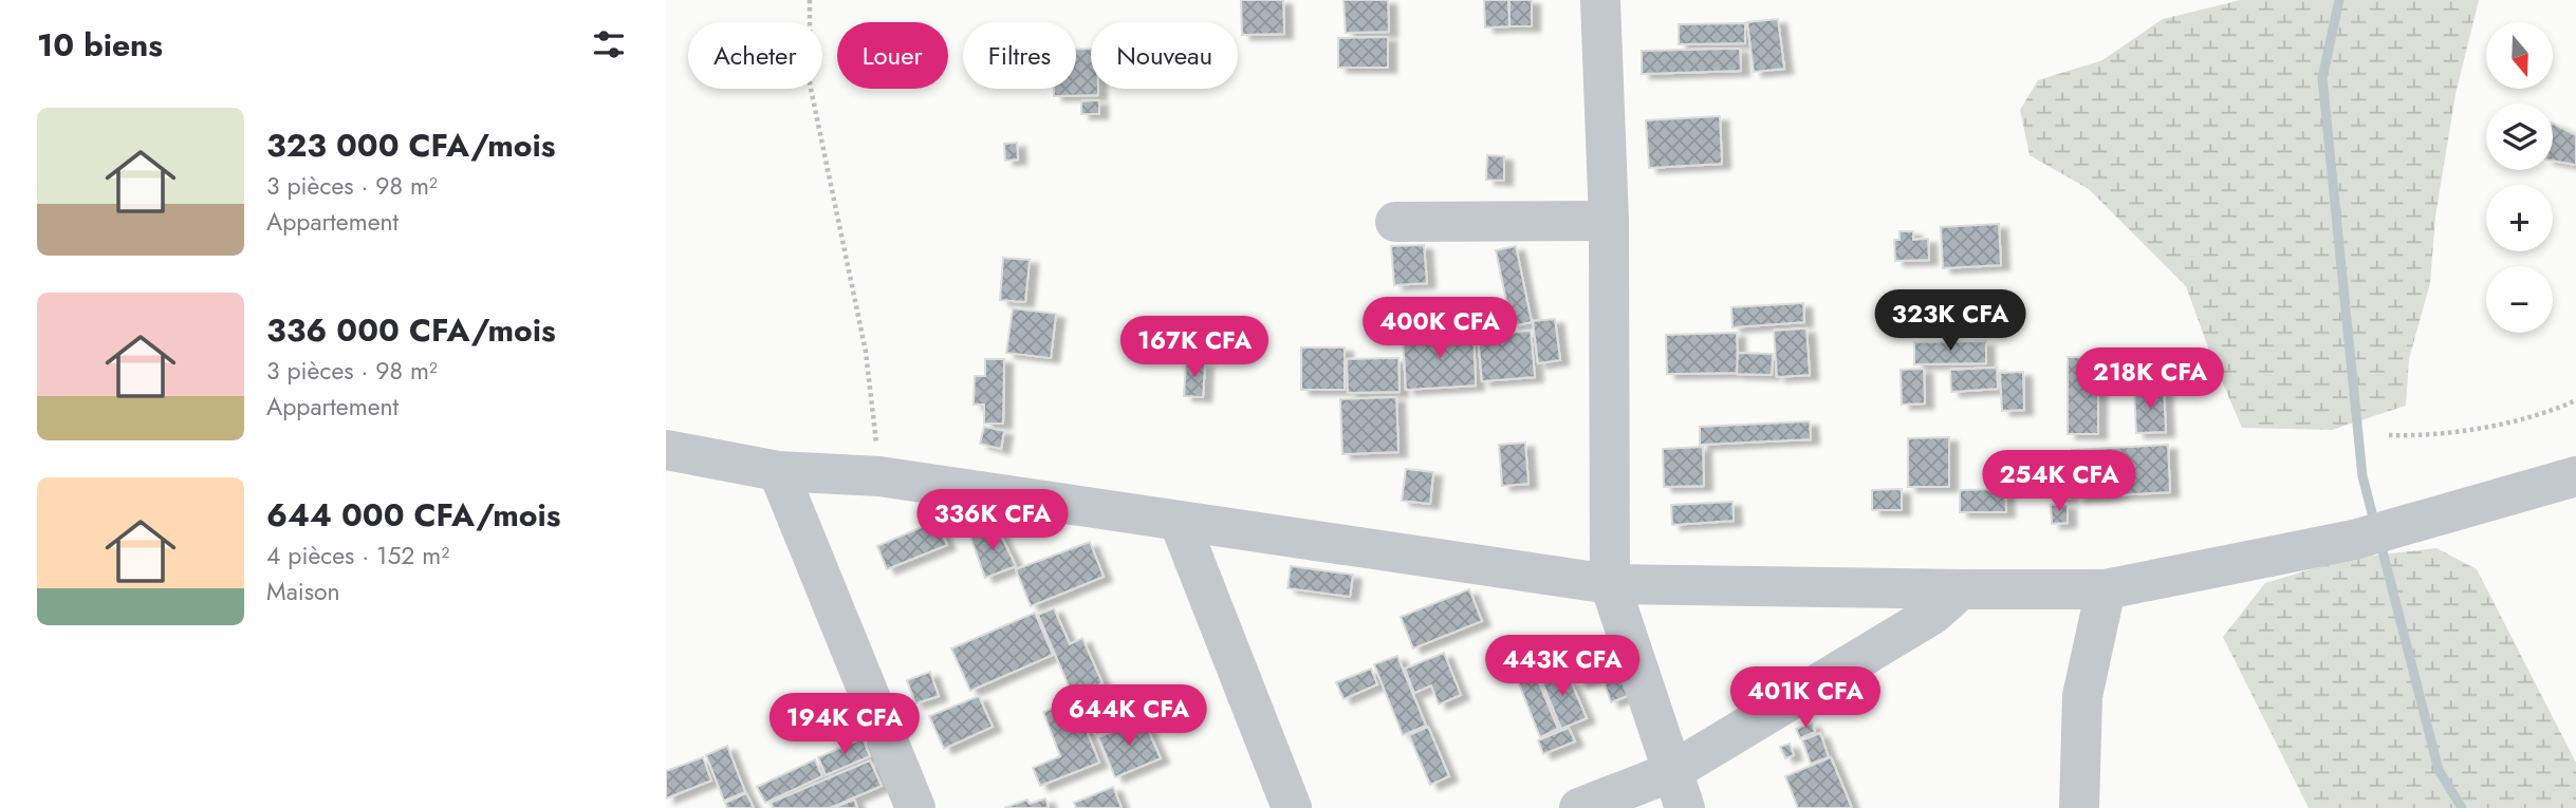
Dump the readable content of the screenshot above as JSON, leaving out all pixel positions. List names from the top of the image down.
{
  "north": "bottom",
  "page": {
    "heading": "10 biens",
    "map_buttons": ["+", "−"],
    "chip": [
      "Acheter",
      "Louer",
      "Filtres",
      "Nouveau"
    ],
    "list": [
      {
        "name": "323 000 CFA/mois",
        "note": "3 pièces · 98 m² · Appartement"
      },
      {
        "name": "336 000 CFA/mois",
        "note": "3 pièces · 98 m² · Appartement"
      },
      {
        "name": "644 000 CFA/mois",
        "note": "4 pièces · 152 m² · Maison"
      }
    ],
    "price": [
      "323K CFA",
      "400K CFA",
      "167K CFA",
      "218K CFA",
      "254K CFA",
      "336K CFA",
      "443K CFA",
      "401K CFA",
      "644K CFA",
      "194K CFA"
    ]
  }
}
